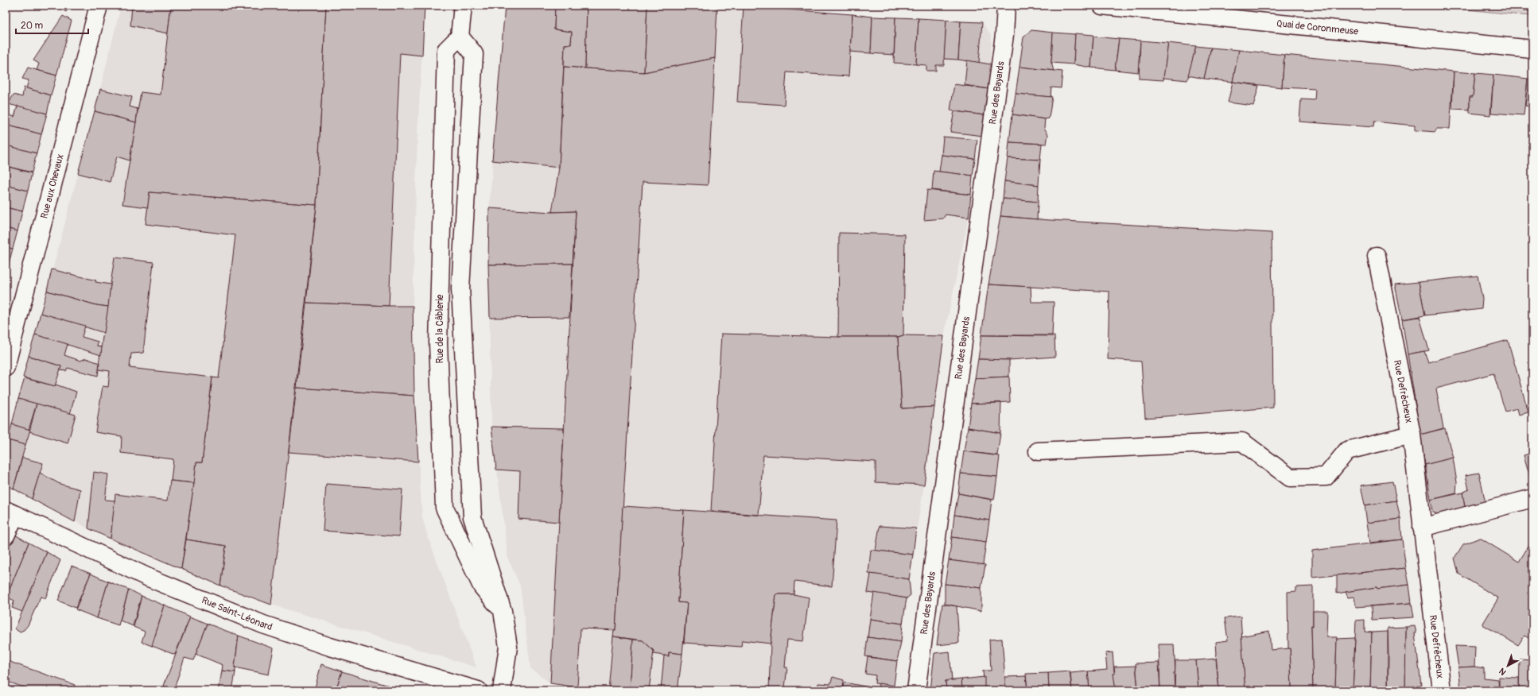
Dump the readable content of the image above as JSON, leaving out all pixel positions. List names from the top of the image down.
{
  "streets": {
    "street": [
      "Quai de Coronmeuse",
      "Rue des Bayards",
      "Rue aux Chevaux",
      "Rue de la Câblerie",
      "Rue Defrêcheux",
      "Rue Saint-Léonard"
    ]
  },
  "scale_bar": "20 m",
  "north": "bottom left"
}
